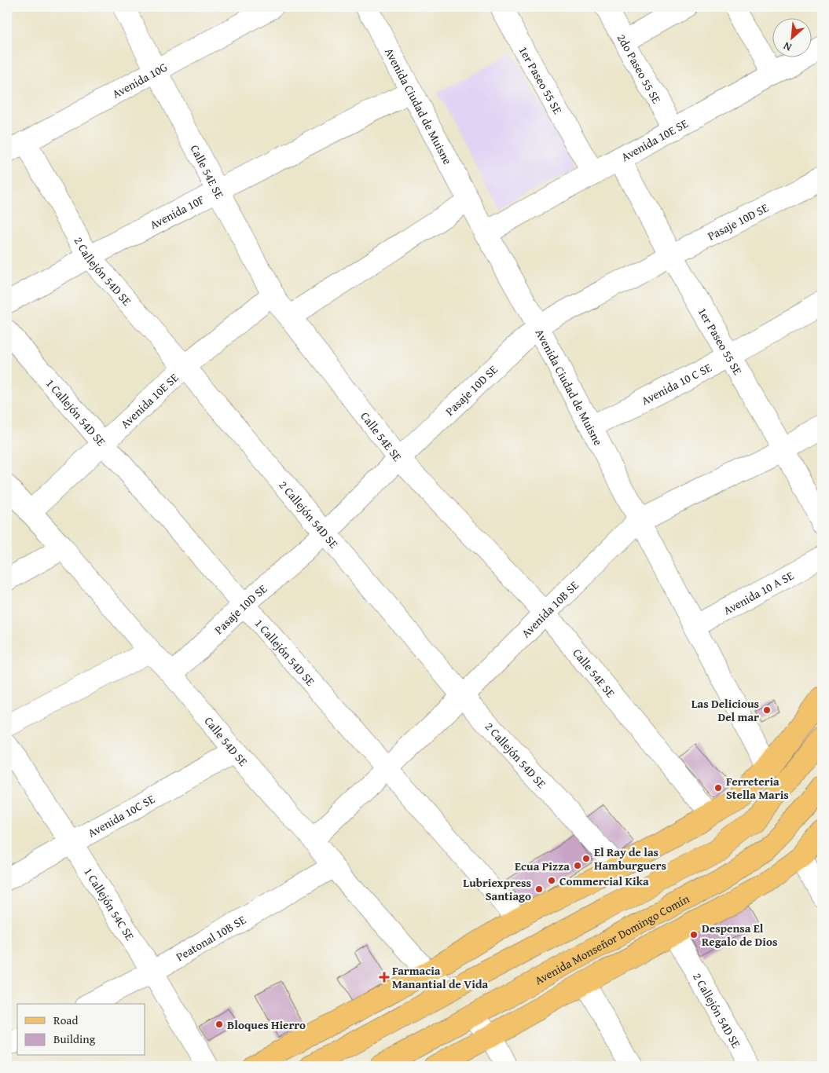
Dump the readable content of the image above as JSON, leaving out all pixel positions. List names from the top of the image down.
{
  "streets": {
    "main road": ["Avenida Monseñor Domingo Comín"],
    "street": [
      "2do Paseo 55 SE",
      "Avenida 10G",
      "1er Paseo 55 SE",
      "Avenida Ciudad de Muisne",
      "Avenida 10E SE",
      "Calle 54E SE",
      "Avenida 10F",
      "Pasaje 10D SE",
      "2 Callejón 54D SE",
      "Avenida 10 C SE",
      "1 Callejón 54D SE",
      "Avenida 10 A SE",
      "Avenida 10B SE",
      "Calle 54D SE",
      "Avenida 10C SE",
      "1 Callejón 54C SE",
      "Peatonal 10B SE"
    ]
  },
  "crossings": [
    ["2do Paseo 55 SE", "Avenida 10E SE"],
    ["Avenida 10G", "Calle 54E SE"],
    ["Avenida 10G", "2 Callejón 54D SE"],
    ["1er Paseo 55 SE", "Avenida 10E SE"],
    ["1er Paseo 55 SE", "Pasaje 10D SE"],
    ["1er Paseo 55 SE", "Avenida 10 C SE"],
    ["1er Paseo 55 SE", "Avenida 10B SE"],
    ["Avenida Ciudad de Muisne", "Avenida 10E SE"],
    ["Avenida Ciudad de Muisne", "Avenida 10F"],
    ["Avenida Ciudad de Muisne", "Pasaje 10D SE"],
    ["Avenida Ciudad de Muisne", "Avenida 10 C SE"],
    ["Avenida Ciudad de Muisne", "Avenida 10 A SE"],
    ["Avenida Ciudad de Muisne", "Avenida 10B SE"],
    ["Avenida 10E SE", "Calle 54E SE"],
    ["Avenida 10E SE", "2 Callejón 54D SE"],
    ["Avenida 10E SE", "1 Callejón 54D SE"],
    ["Avenida 10E SE", "Calle 54D SE"],
    ["Calle 54E SE", "Avenida 10F"],
    ["Calle 54E SE", "Pasaje 10D SE"],
    ["Calle 54E SE", "Avenida 10B SE"],
    ["Avenida 10F", "2 Callejón 54D SE"],
    ["Pasaje 10D SE", "2 Callejón 54D SE"],
    ["Pasaje 10D SE", "1 Callejón 54D SE"],
    ["Pasaje 10D SE", "Calle 54D SE"],
    ["2 Callejón 54D SE", "Avenida 10B SE"],
    ["2 Callejón 54D SE", "Avenida Monseñor Domingo Comín"],
    ["1 Callejón 54D SE", "Avenida 10B SE"],
    ["Avenida 10B SE", "Calle 54D SE"],
    ["Calle 54D SE", "Avenida 10C SE"],
    ["Calle 54D SE", "Peatonal 10B SE"],
    ["Avenida 10C SE", "1 Callejón 54C SE"],
    ["1 Callejón 54C SE", "Peatonal 10B SE"]
  ],
  "places": {
    "other": [
      "Las Delicious Del mar",
      "Ferreteria Stella Maris",
      "El Ray de las Hamburguers",
      "Ecua Pizza",
      "Commercial Kika",
      "Lubriexpress Santiago",
      "Despensa El Regalo de Dios",
      "Bloques Hierro"
    ],
    "health": ["Farmacia Manantial de Vida"]
  },
  "legend": ["Road", "Building"],
  "north": "bottom left"
}
